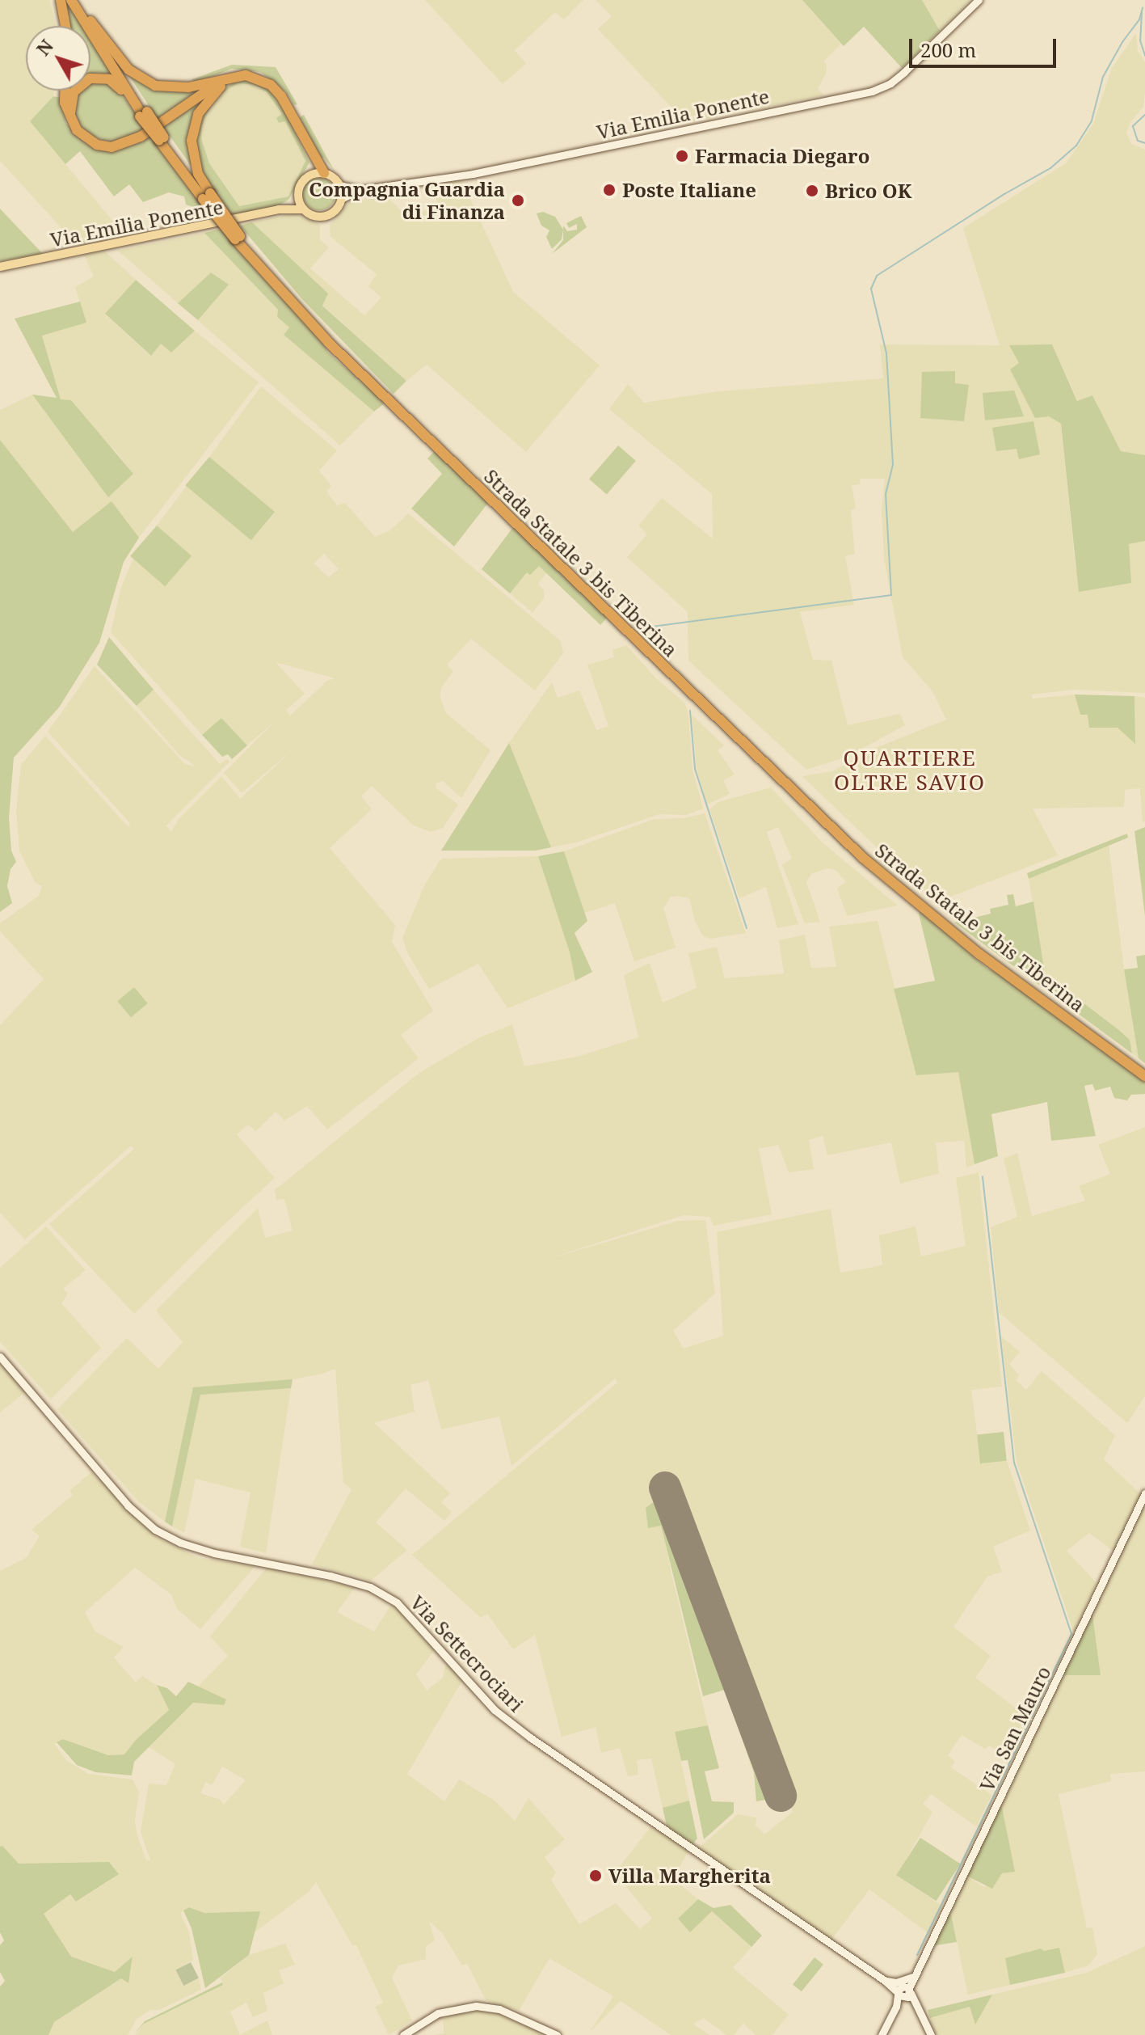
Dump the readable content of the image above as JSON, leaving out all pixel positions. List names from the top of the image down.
{
  "streets": {
    "highway": ["Strada Statale 3 bis Tiberina"],
    "main road": ["Via Emilia Ponente", "Via Settecrociari", "Via San Mauro"]
  },
  "crossings": [
    ["Via Settecrociari", "Via San Mauro"]
  ],
  "districts": ["QUARTIERE OLTRE SAVIO"],
  "places": [
    "Farmacia Diegaro",
    "Poste Italiane",
    "Brico OK",
    "Compagnia Guardia di Finanza",
    "Villa Margherita"
  ],
  "scale_bar": "200 m",
  "north": "top left"
}
